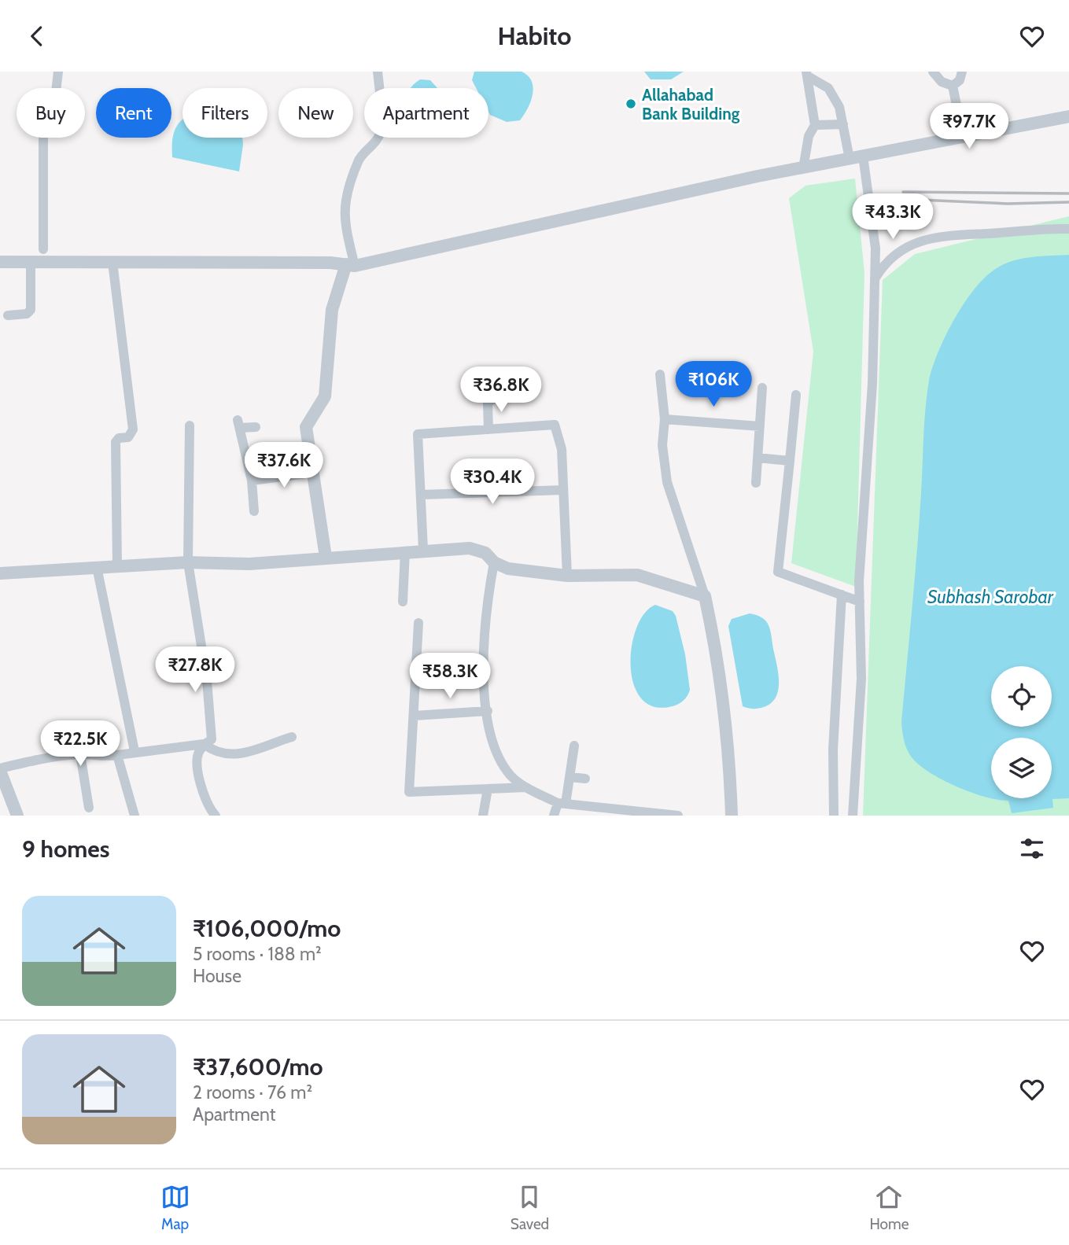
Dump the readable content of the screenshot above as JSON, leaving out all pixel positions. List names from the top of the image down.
{
  "water": ["Subhash Sarobar"],
  "places": ["Allahabad Bank Building"],
  "page": {
    "header": "Habito",
    "chip": [
      "Buy",
      "Rent",
      "Filters",
      "New",
      "Apartment"
    ],
    "price": [
      "₹97.7K",
      "₹43.3K",
      "₹106K",
      "₹36.8K",
      "₹37.6K",
      "₹30.4K",
      "₹27.8K",
      "₹58.3K",
      "₹22.5K"
    ],
    "heading": "9 homes",
    "list": [
      {
        "name": "₹106,000/mo",
        "note": "5 rooms · 188 m² · House"
      },
      {
        "name": "₹37,600/mo",
        "note": "2 rooms · 76 m² · Apartment"
      }
    ],
    "tabs": ["Map", "Saved", "Home"]
  }
}
